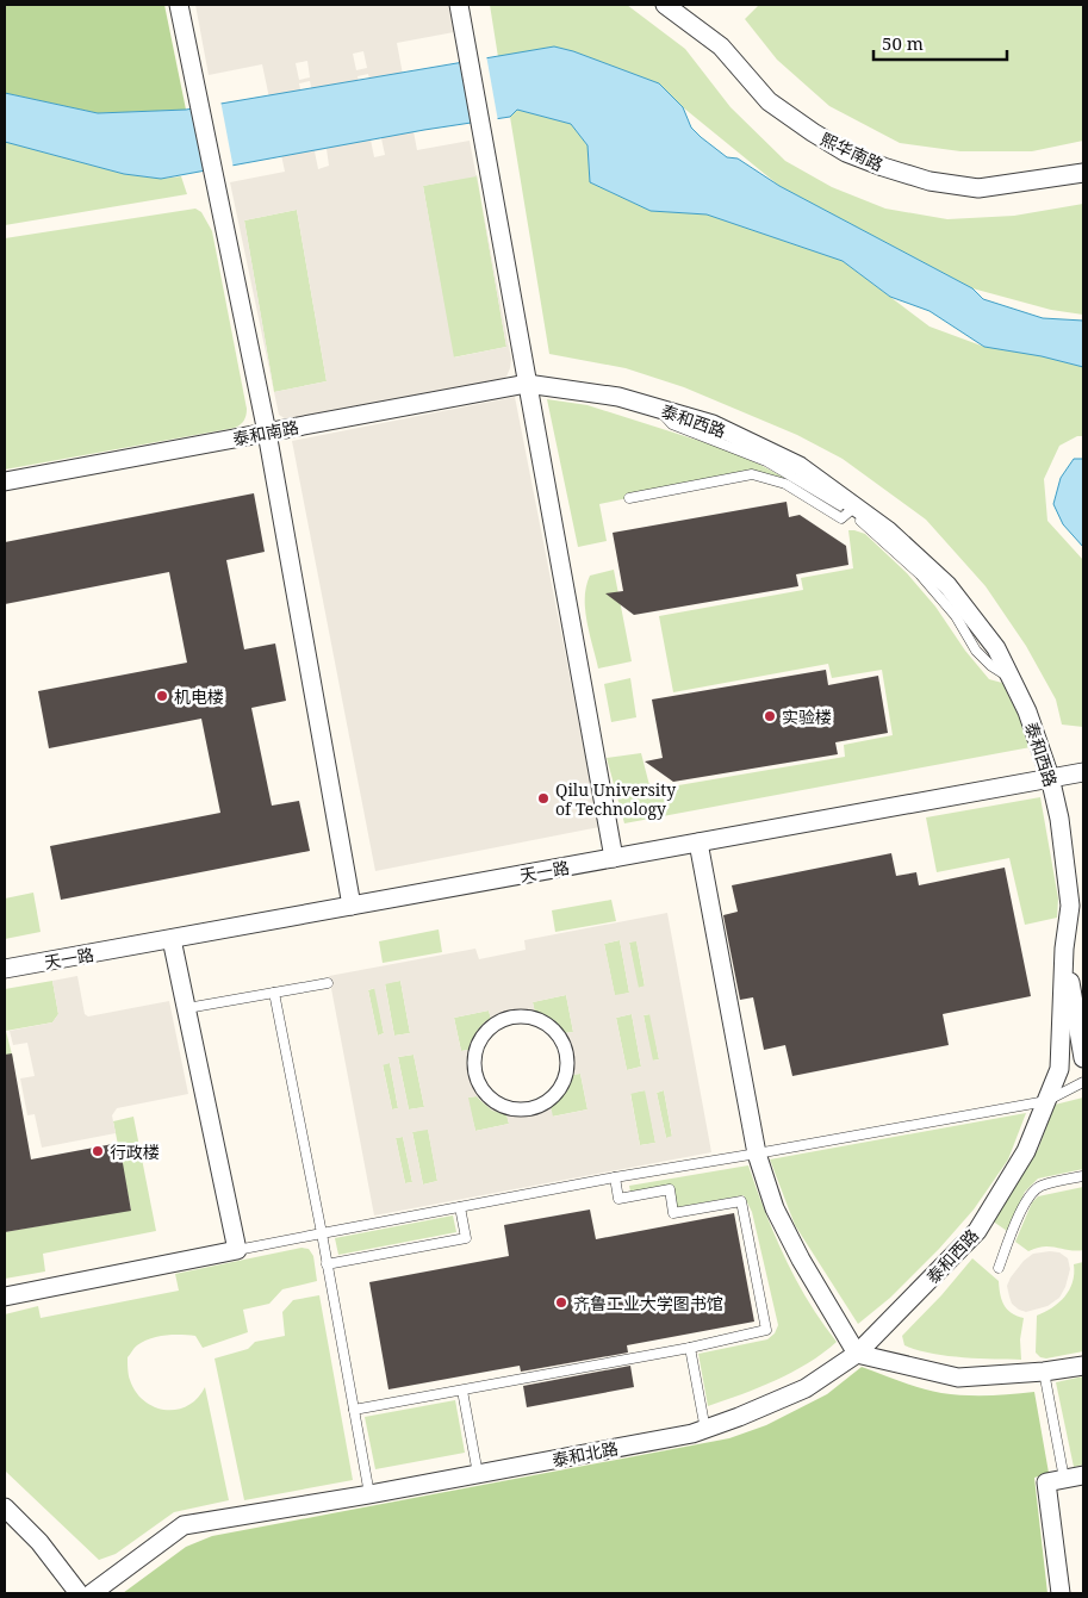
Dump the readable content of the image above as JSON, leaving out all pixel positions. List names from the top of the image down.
{
  "streets": {
    "street": [
      "熙华南路",
      "泰和西路",
      "泰和南路",
      "天一路",
      "泰和北路"
    ]
  },
  "crossings": [
    ["泰和西路", "泰和南路"],
    ["泰和西路", "天一路"],
    ["泰和西路", "泰和北路"]
  ],
  "places": [
    "机电楼",
    "实验楼",
    "Qilu University of Technology",
    "行政楼",
    "齐鲁工业大学图书馆"
  ],
  "scale_bar": "50 m"
}
